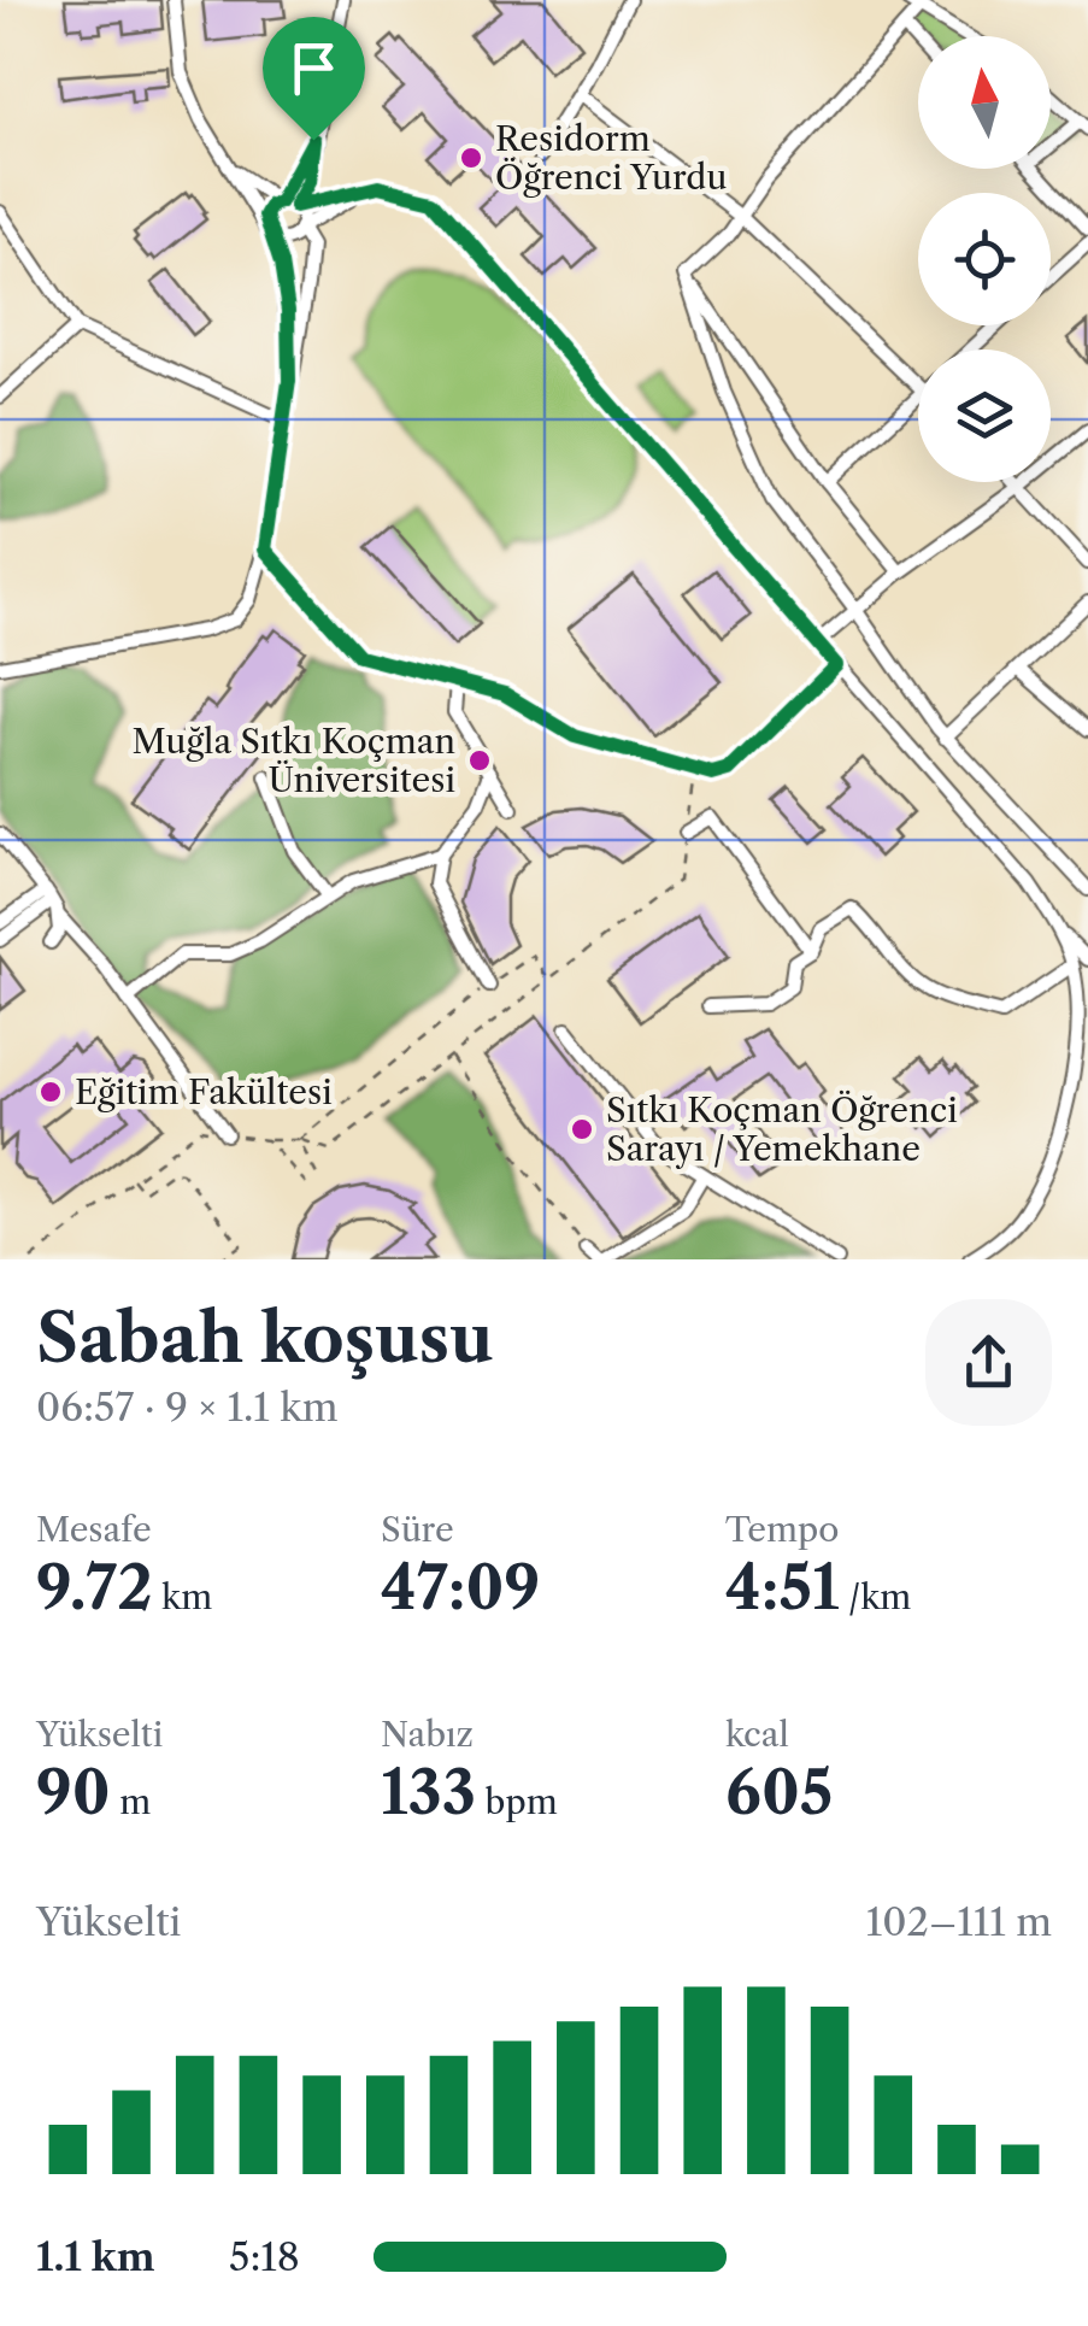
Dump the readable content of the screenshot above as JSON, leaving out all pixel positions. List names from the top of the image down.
{
  "places": [
    "Residorm Öğrenci Yurdu",
    "Muğla Sıtkı Koçman Üniversitesi",
    "Eğitim Fakültesi",
    "Sıtkı Koçman Öğrenci Sarayı / Yemekhane"
  ],
  "north": "top",
  "page": {
    "heading": ["Sabah koşusu", "06:57 · 9 × 1.1 km"],
    "stats": [
      ["Mesafe", "9.72 km"],
      ["Süre", "47:09"],
      ["Tempo", "4:51 /km"],
      ["Yükselti", "90 m"],
      ["Nabız", "133 bpm"],
      ["kcal", "605"]
    ],
    "chart": ["Yükselti", "102–111 m"],
    "list": [
      {
        "name": "1.1 km",
        "note": "5:18"
      }
    ]
  }
}
